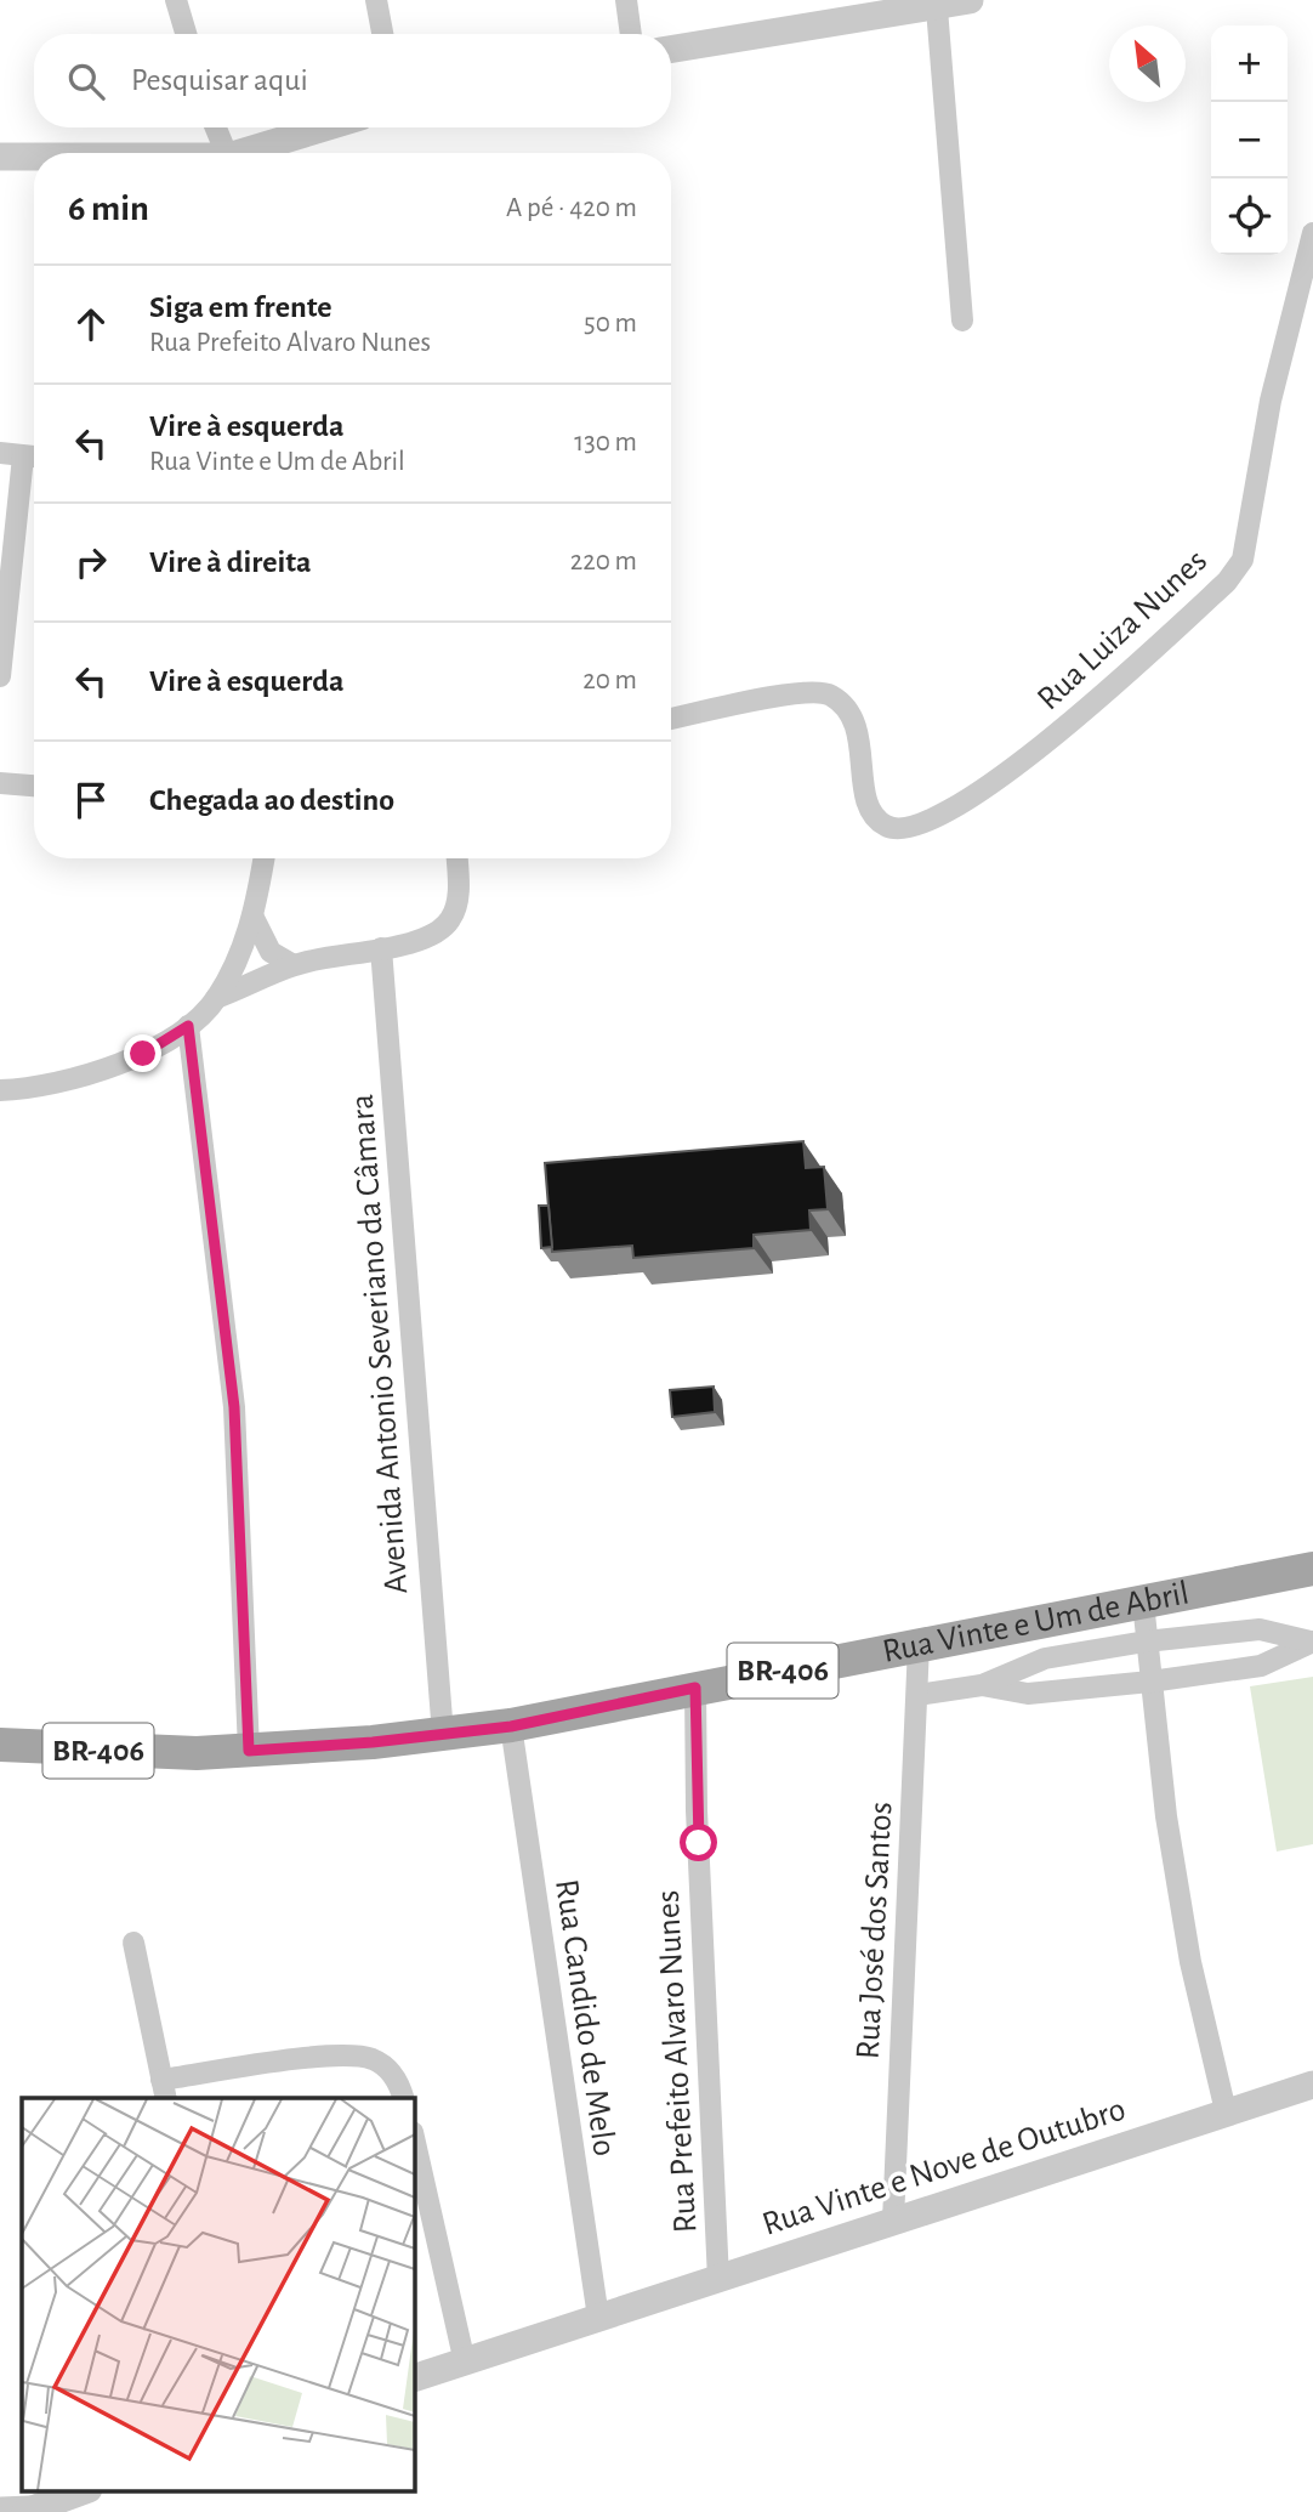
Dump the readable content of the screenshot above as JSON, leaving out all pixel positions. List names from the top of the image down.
{
  "streets": {
    "main road": ["Rua Vinte e Um de Abril", "BR-406"],
    "street": [
      "Rua Luiza Nunes",
      "Avenida Antonio Severiano da Câmara",
      "Rua José dos Santos",
      "Rua Candido de Melo",
      "Rua Prefeito Alvaro Nunes",
      "Rua Vinte e Nove de Outubro"
    ]
  },
  "crossings": [
    ["Avenida Antonio Severiano da Câmara", "Rua Vinte e Um de Abril"],
    ["Rua Vinte e Um de Abril", "Rua José dos Santos"],
    ["Rua Vinte e Um de Abril", "Rua Candido de Melo"],
    ["Rua Vinte e Um de Abril", "Rua Prefeito Alvaro Nunes"],
    ["Rua José dos Santos", "Rua Vinte e Nove de Outubro"],
    ["Rua Candido de Melo", "Rua Vinte e Nove de Outubro"],
    ["Rua Prefeito Alvaro Nunes", "Rua Vinte e Nove de Outubro"]
  ],
  "north": "top left",
  "page": {
    "map_buttons": ["+", "−"],
    "search": "Pesquisar aqui",
    "heading": ["6 min", "A pé · 420 m"],
    "list": [
      ["Siga em frente", "Rua Prefeito Alvaro Nunes", "50 m"],
      ["Vire à esquerda", "Rua Vinte e Um de Abril", "130 m"],
      ["Vire à direita", "220 m"],
      ["Vire à esquerda", "20 m"],
      "Chegada ao destino"
    ]
  }
}
